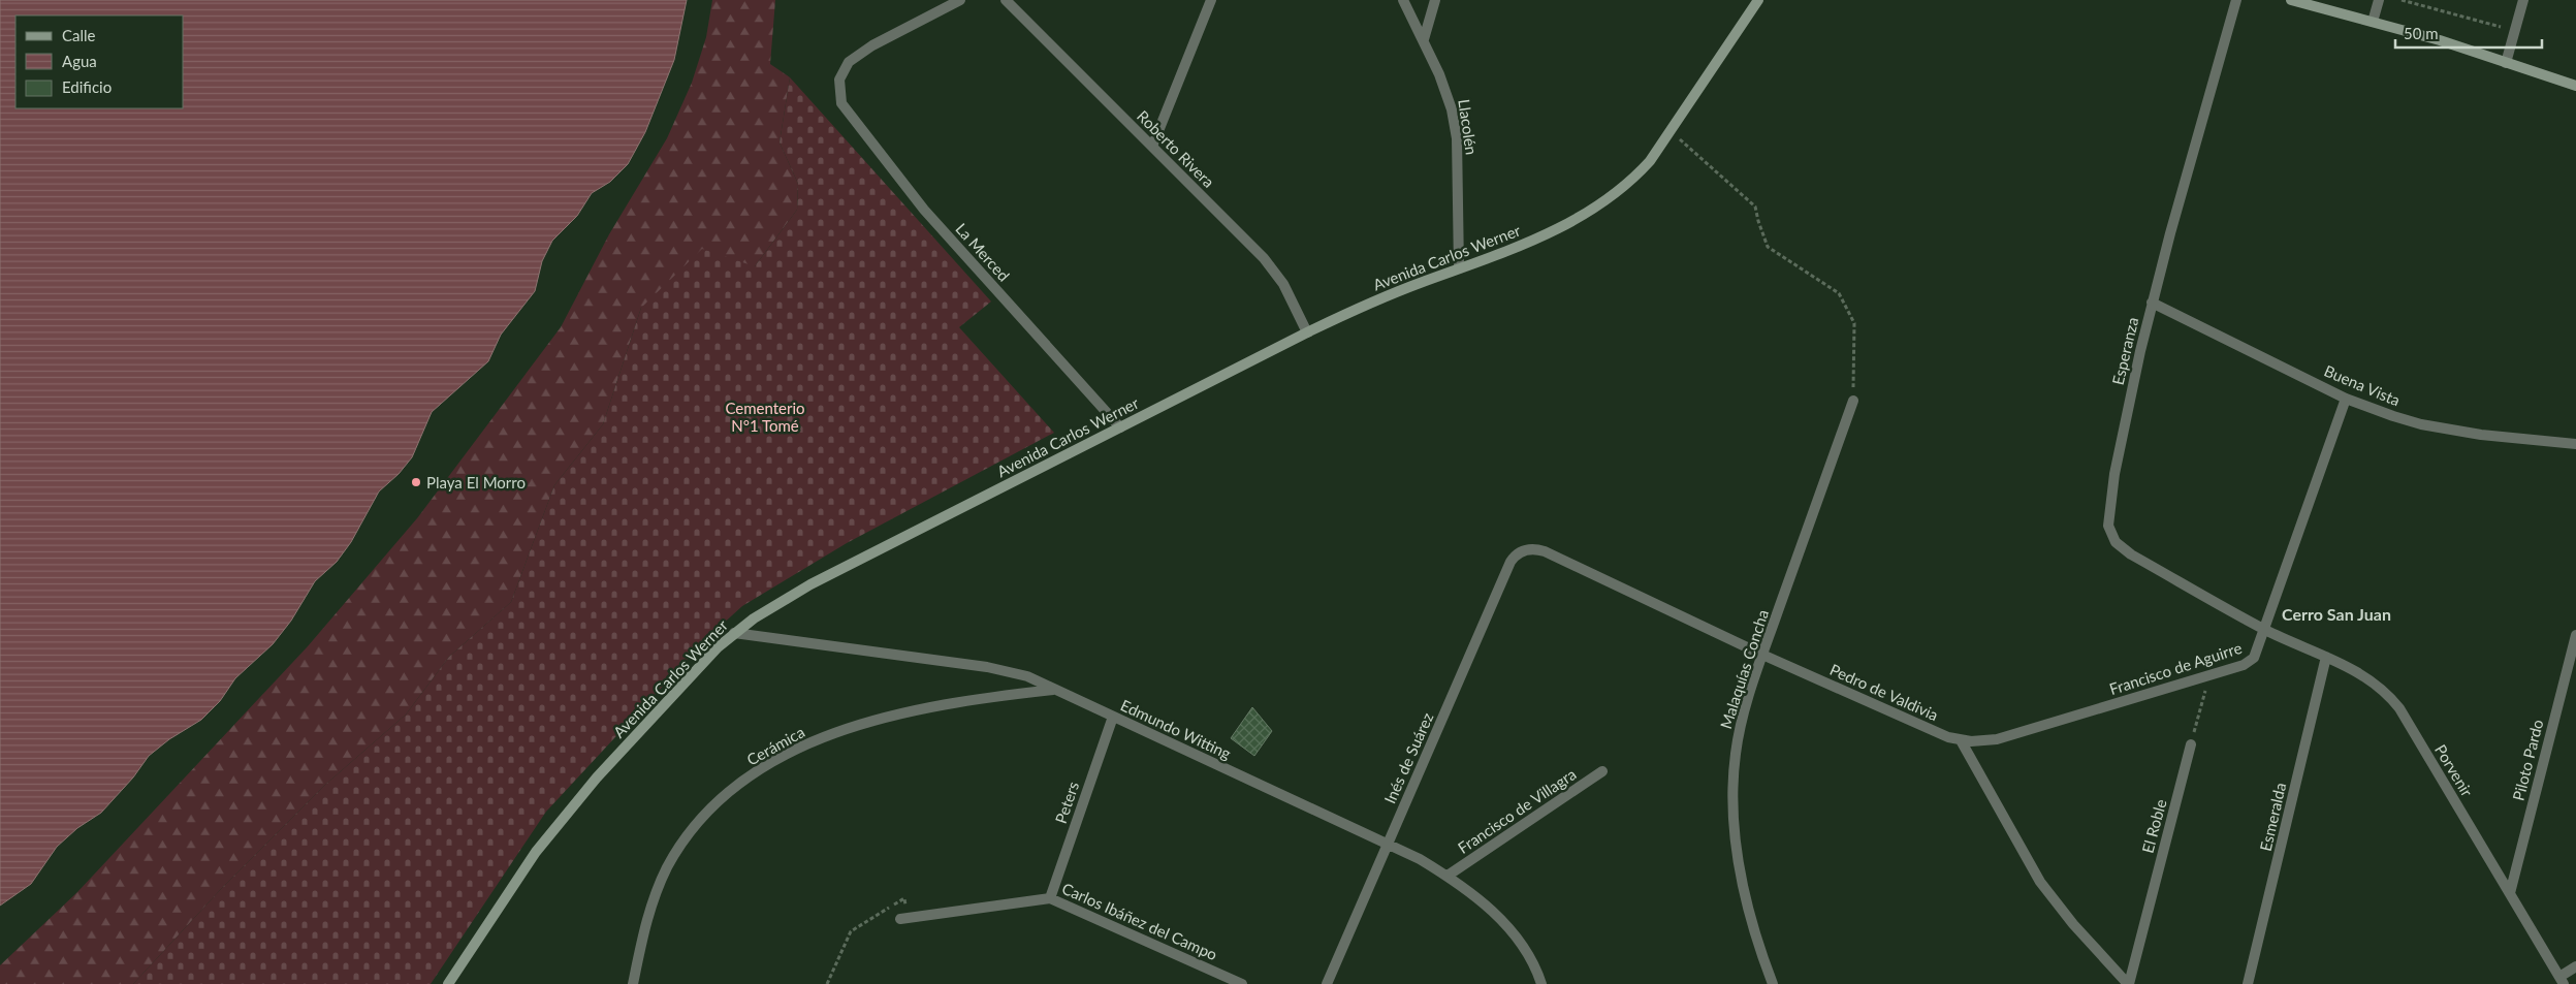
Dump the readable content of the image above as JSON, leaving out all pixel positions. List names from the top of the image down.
{
  "streets": {
    "main road": ["Avenida Carlos Werner"],
    "street": [
      "Llacolén",
      "Roberto Rivera",
      "La Merced",
      "Esperanza",
      "Buena Vista",
      "Francisco de Aguirre",
      "Malaquías Concha",
      "Pedro de Valdivia",
      "Edmundo Witting",
      "Cerámica",
      "Inés de Suárez",
      "Piloto Pardo",
      "Porvenir",
      "Peters",
      "Francisco de Villagra",
      "Esmeralda",
      "El Roble",
      "Carlos Ibáñez del Campo"
    ]
  },
  "crossings": [
    ["Llacolén", "Avenida Carlos Werner"],
    ["Roberto Rivera", "Avenida Carlos Werner"],
    ["La Merced", "Avenida Carlos Werner"],
    ["Avenida Carlos Werner", "Edmundo Witting"],
    ["Esperanza", "Buena Vista"],
    ["Esperanza", "Francisco de Aguirre"],
    ["Esperanza", "Porvenir"],
    ["Buena Vista", "Francisco de Aguirre"],
    ["Francisco de Aguirre", "Pedro de Valdivia"],
    ["Francisco de Aguirre", "Porvenir"],
    ["Malaquías Concha", "Pedro de Valdivia"],
    ["Pedro de Valdivia", "Inés de Suárez"],
    ["Edmundo Witting", "Cerámica"],
    ["Edmundo Witting", "Inés de Suárez"],
    ["Edmundo Witting", "Peters"],
    ["Edmundo Witting", "Francisco de Villagra"],
    ["Piloto Pardo", "Porvenir"],
    ["Porvenir", "Esmeralda"],
    ["Peters", "Carlos Ibáñez del Campo"]
  ],
  "districts": ["Cerro San Juan"],
  "parks": ["Cementerio N°1 Tomé"],
  "places": ["Playa El Morro"],
  "legend": ["Calle", "Agua", "Edificio"],
  "scale_bar": "50 m"
}
